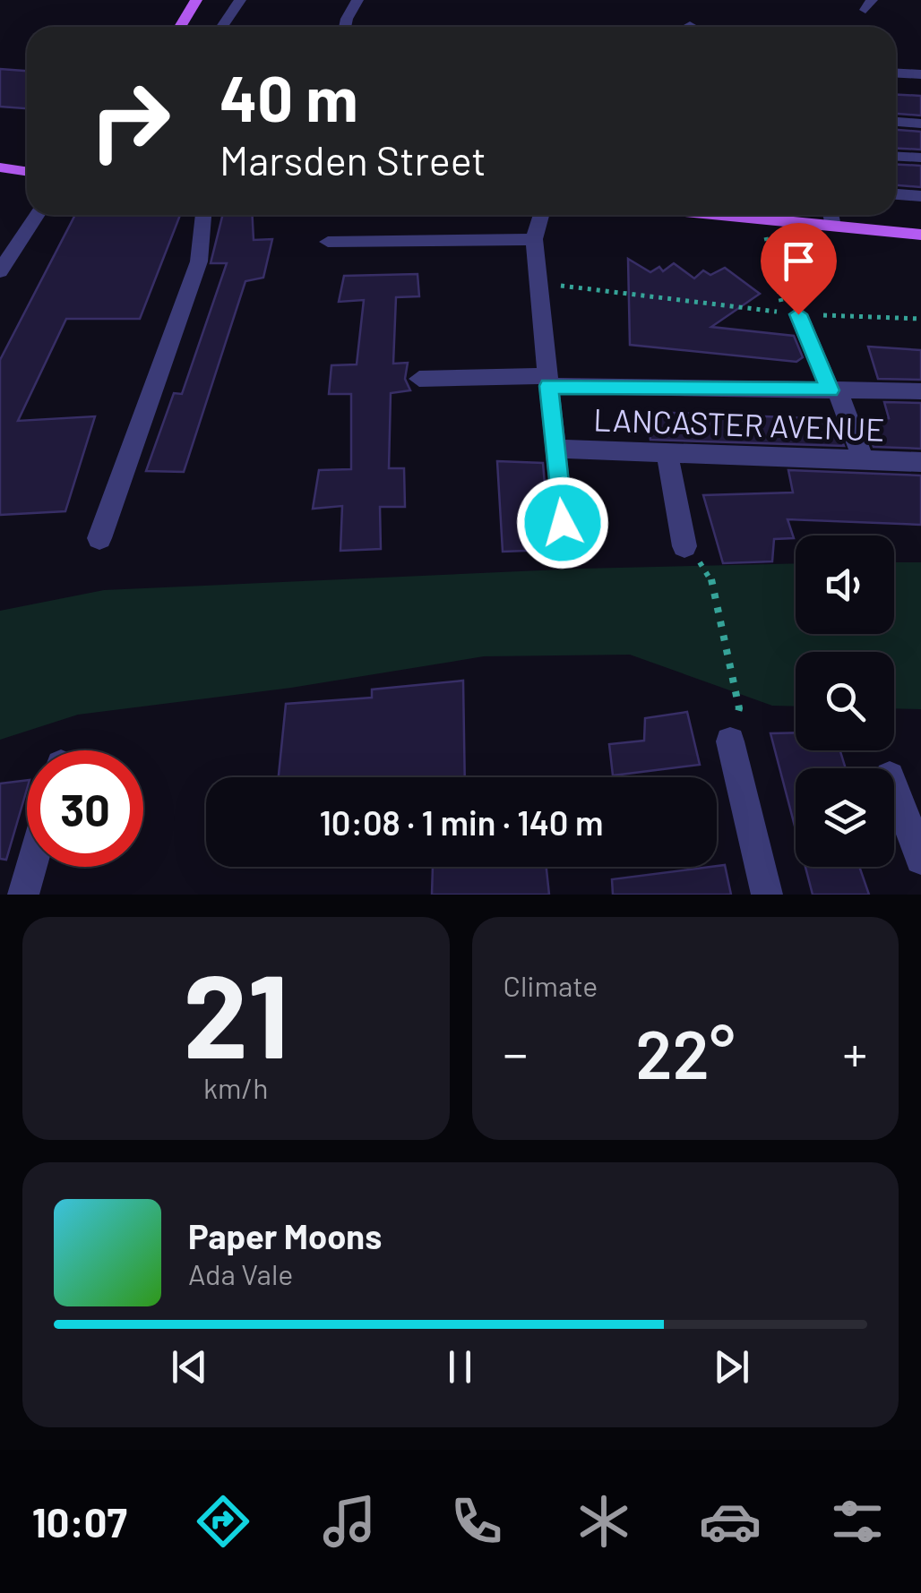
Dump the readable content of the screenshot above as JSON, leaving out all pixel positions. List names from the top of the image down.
{
  "streets": {
    "street": ["LANCASTER AVENUE"]
  },
  "page": {
    "turn": ["40 m", "Marsden Street"],
    "limit": "30",
    "trip": "10:08 · 1 min · 140 m",
    "tile": [
      ["21", "km/h"],
      "Climate"
    ],
    "heat": ["−", "22°", "+"],
    "song": ["Paper Moons", "Ada Vale"],
    "tabs": "10:07"
  }
}
